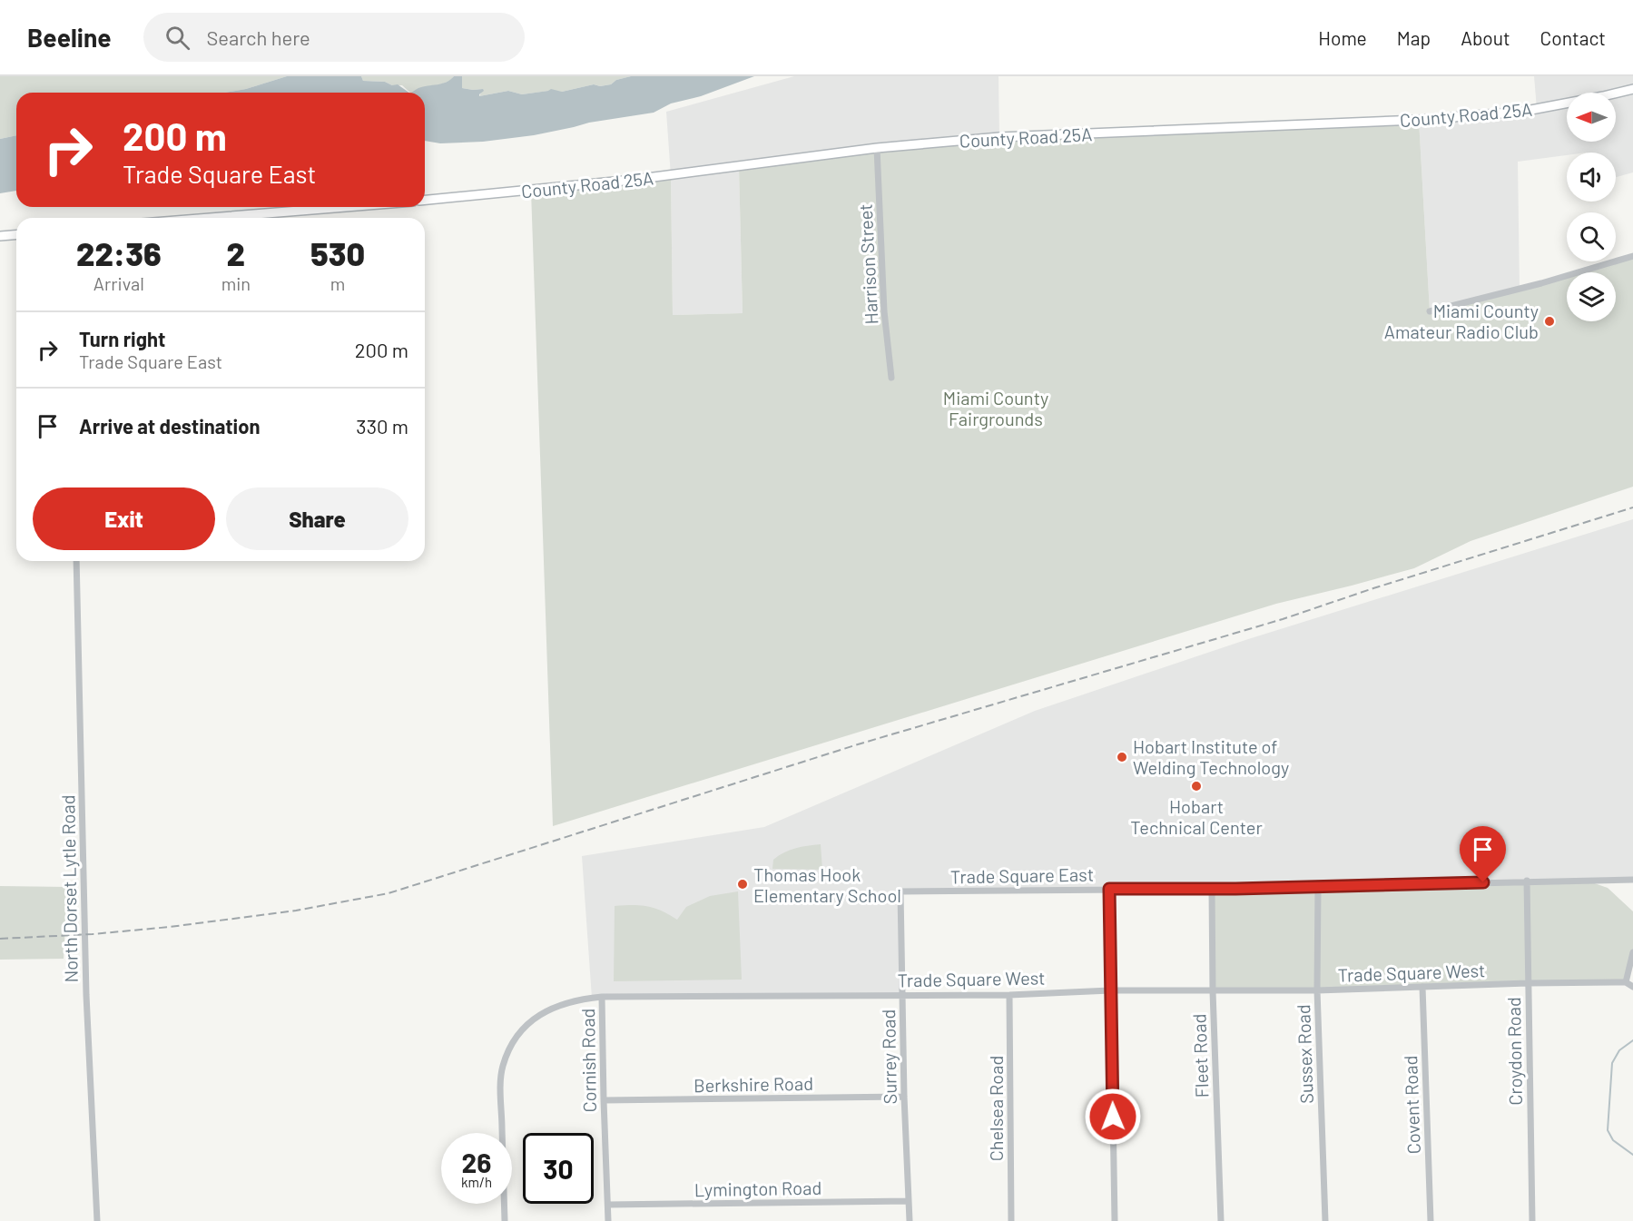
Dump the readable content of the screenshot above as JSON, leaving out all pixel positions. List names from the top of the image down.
{
  "streets": {
    "main road": ["County Road 25A"],
    "street": [
      "Harrison Street",
      "Trade Square East",
      "North Dorset Lytle Road",
      "Trade Square West",
      "Croydon Road",
      "Sussex Road",
      "Fleet Road",
      "Surrey Road",
      "Cornish Road",
      "Berkshire Road",
      "Covent Road",
      "Chelsea Road",
      "Lymington Road"
    ]
  },
  "crossings": [
    ["County Road 25A", "Harrison Street"],
    ["Trade Square East", "Croydon Road"],
    ["Trade Square East", "Sussex Road"],
    ["Trade Square East", "Fleet Road"],
    ["Trade Square East", "Surrey Road"],
    ["Trade Square West", "Croydon Road"],
    ["Trade Square West", "Sussex Road"],
    ["Trade Square West", "Fleet Road"],
    ["Trade Square West", "Surrey Road"],
    ["Trade Square West", "Cornish Road"],
    ["Trade Square West", "Covent Road"],
    ["Trade Square West", "Chelsea Road"],
    ["Surrey Road", "Berkshire Road"],
    ["Surrey Road", "Lymington Road"],
    ["Cornish Road", "Berkshire Road"],
    ["Cornish Road", "Lymington Road"]
  ],
  "parks": ["Miami County Fairgrounds"],
  "places": [
    "Miami County Amateur Radio Club",
    "Hobart Institute of Welding Technology",
    "Hobart Technical Center",
    "Thomas Hook Elementary School"
  ],
  "north": "left",
  "page": {
    "header": "Beeline",
    "search": "Search here",
    "nav": [
      "Home",
      "Map",
      "About",
      "Contact"
    ],
    "turn": ["200 m", "Trade Square East"],
    "eta": [
      "22:36",
      "Arrival",
      "2",
      "min",
      "530",
      "m"
    ],
    "list": [
      {
        "name": "Turn right",
        "note": "Trade Square East",
        "value": "200 m"
      },
      {
        "name": "Arrive at destination",
        "value": "330 m"
      }
    ],
    "buttons": ["Exit", "Share"],
    "speed": "26 km/h",
    "limit": "30"
  }
}
